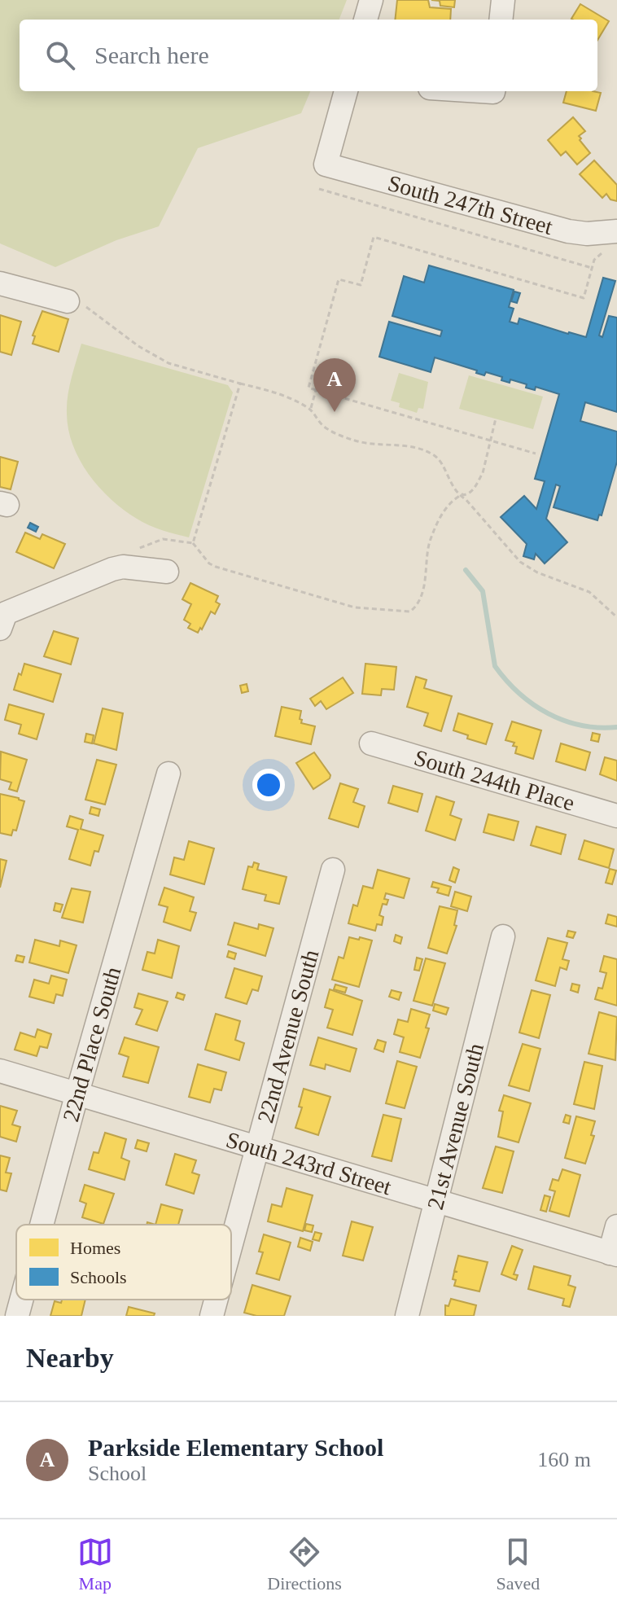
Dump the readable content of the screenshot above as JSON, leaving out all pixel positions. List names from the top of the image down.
{
  "streets": {
    "street": [
      "South 247th Street",
      "South 244th Place",
      "22nd Avenue South",
      "22nd Place South",
      "21st Avenue South",
      "South 243rd Street"
    ]
  },
  "crossings": [
    ["22nd Avenue South", "South 243rd Street"],
    ["22nd Place South", "South 243rd Street"],
    ["21st Avenue South", "South 243rd Street"]
  ],
  "legend": ["Homes", "Schools"],
  "page": {
    "search": "Search here",
    "pins": "A",
    "heading": "Nearby",
    "list": [
      {
        "mark": "A",
        "name": "Parkside Elementary School",
        "note": "School",
        "value": "160 m"
      }
    ],
    "nav": ["Map", "Directions", "Saved"]
  }
}
